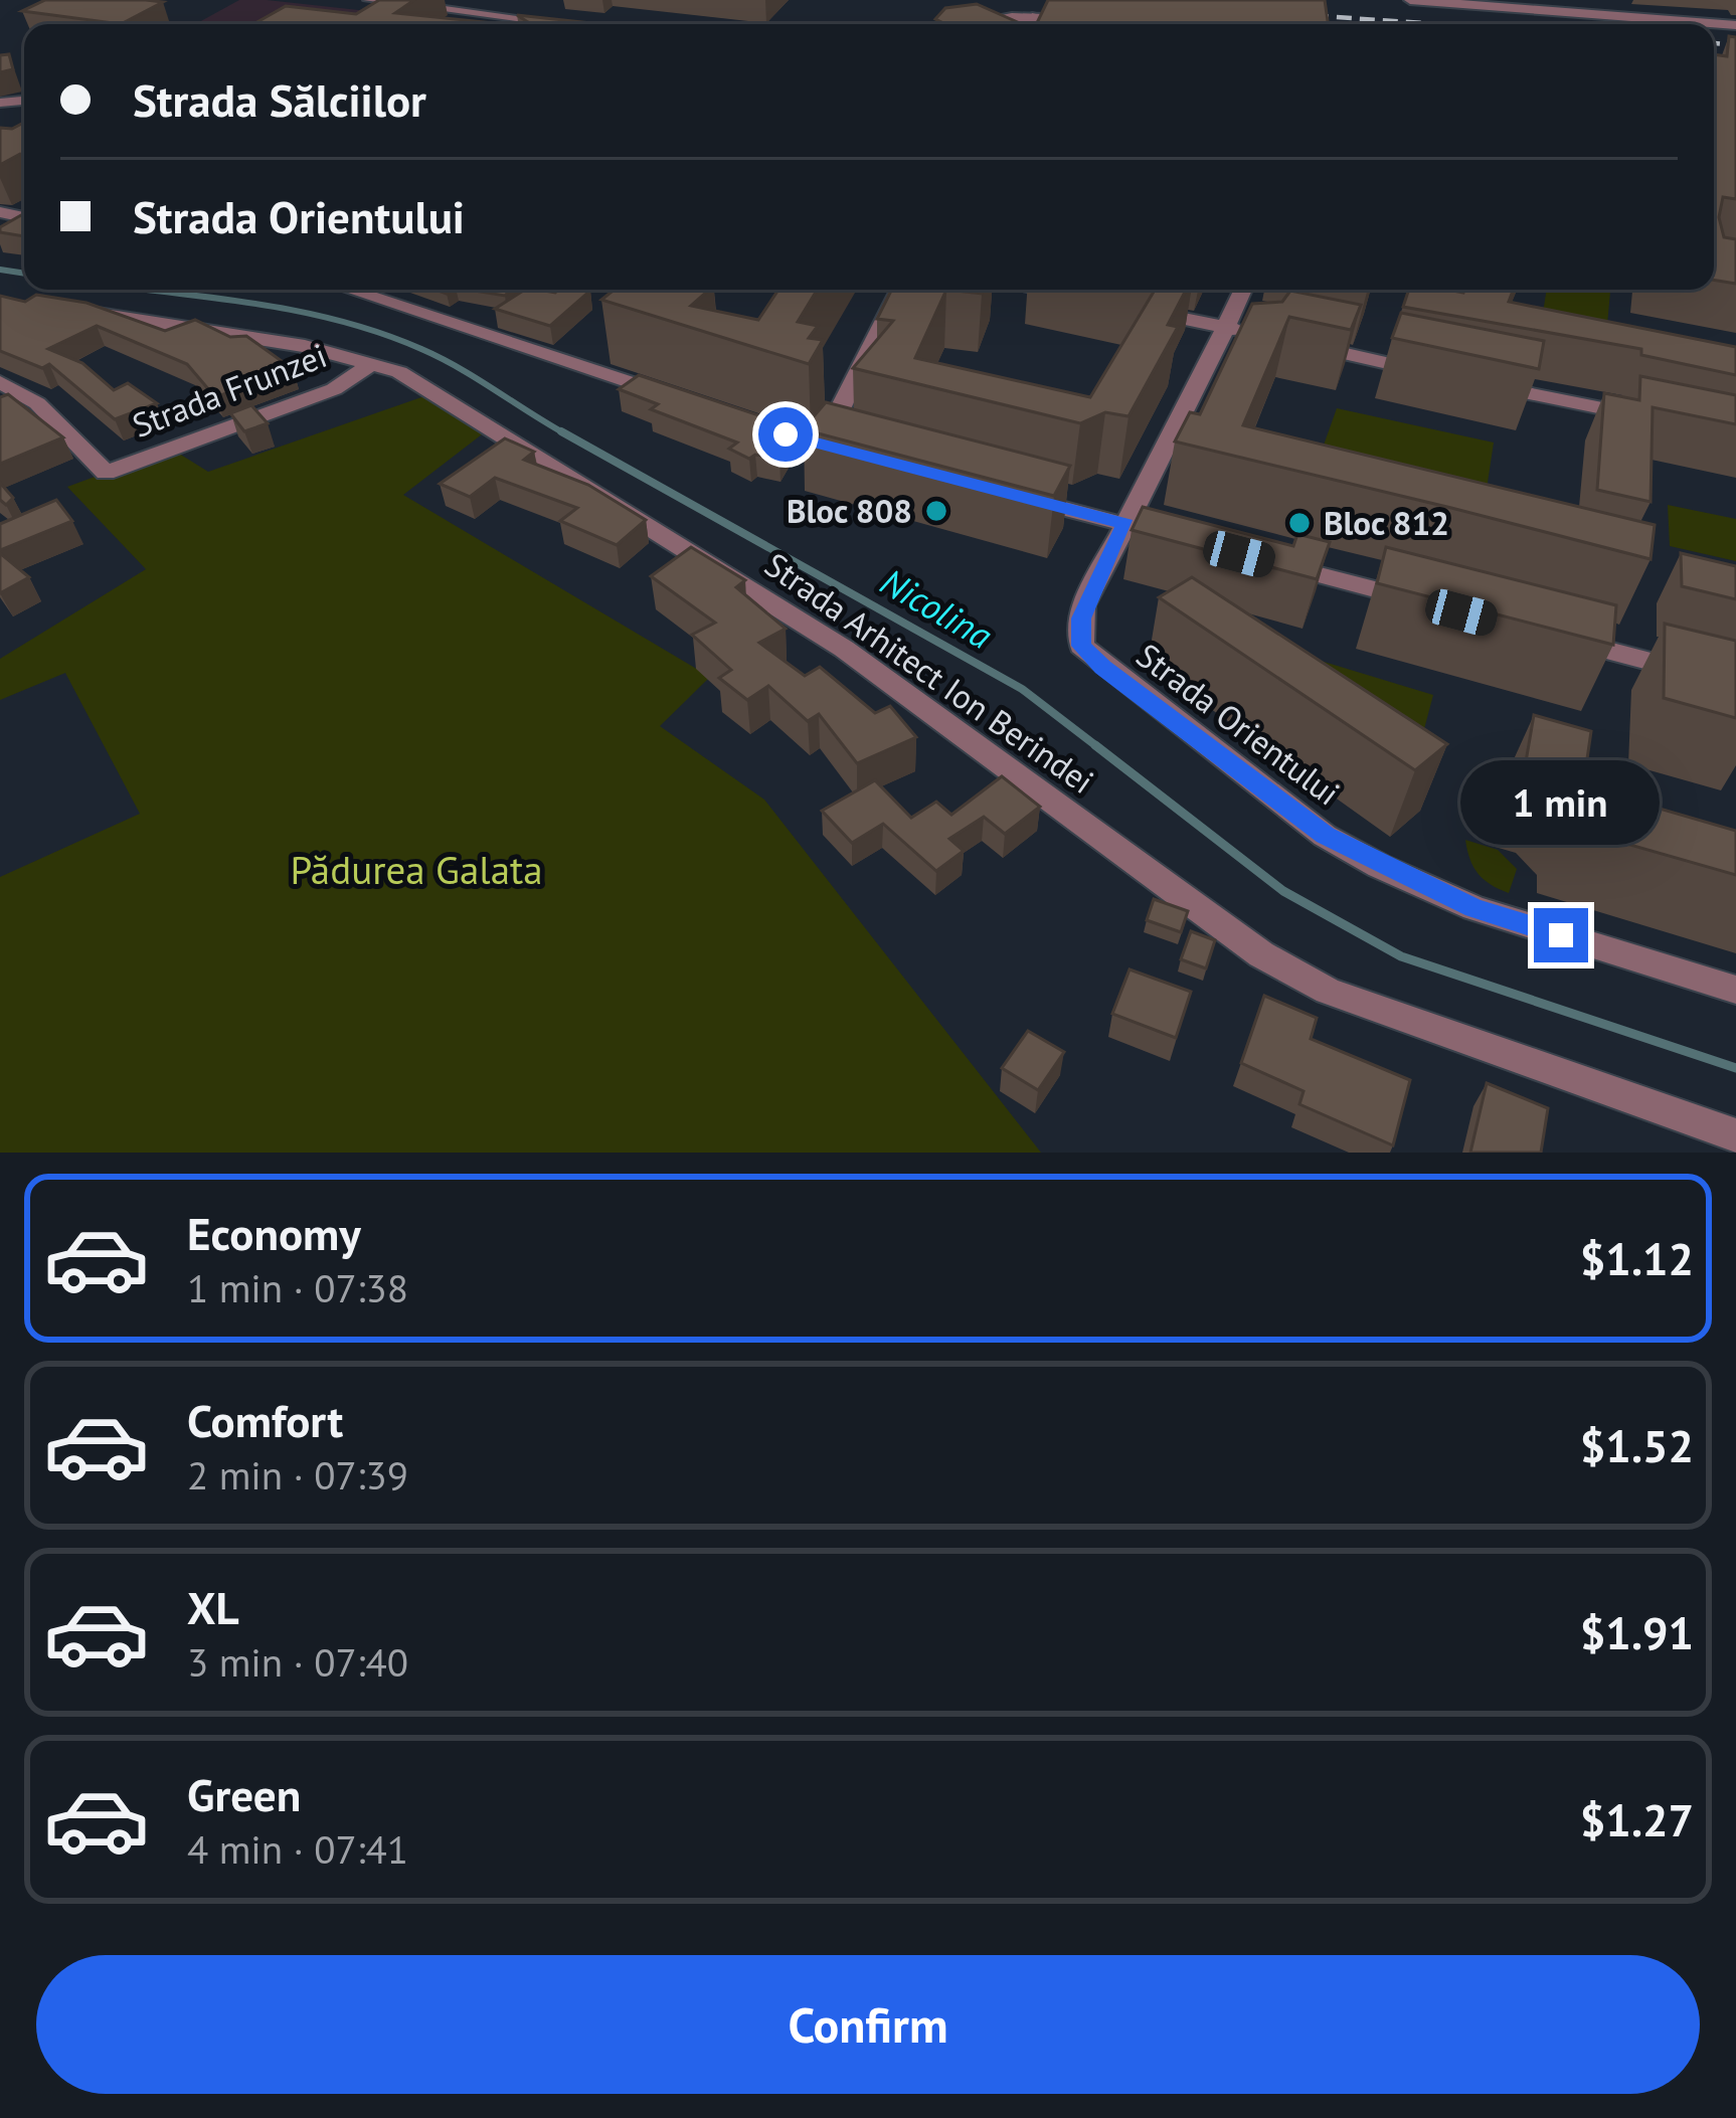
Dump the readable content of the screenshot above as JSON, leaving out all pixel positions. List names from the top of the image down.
{
  "streets": {
    "street": ["Strada Frunzei", "Strada Arhitect Ion Berindei", "Strada Orientului"]
  },
  "crossings": [
    ["Strada Frunzei", "Strada Arhitect Ion Berindei"]
  ],
  "water": ["Nicolina"],
  "parks": ["Pădurea Galata"],
  "places": ["Bloc 808", "Bloc 812"],
  "page": {
    "banner": ["Strada Sălciilor", "Strada Orientului"],
    "bubble": "1 min",
    "list": [
      {
        "name": "Economy",
        "note": "1 min · 07:38",
        "value": "$1.12"
      },
      {
        "name": "Comfort",
        "note": "2 min · 07:39",
        "value": "$1.52"
      },
      {
        "name": "XL",
        "note": "3 min · 07:40",
        "value": "$1.91"
      },
      {
        "name": "Green",
        "note": "4 min · 07:41",
        "value": "$1.27"
      }
    ],
    "buttons": "Confirm"
  }
}
